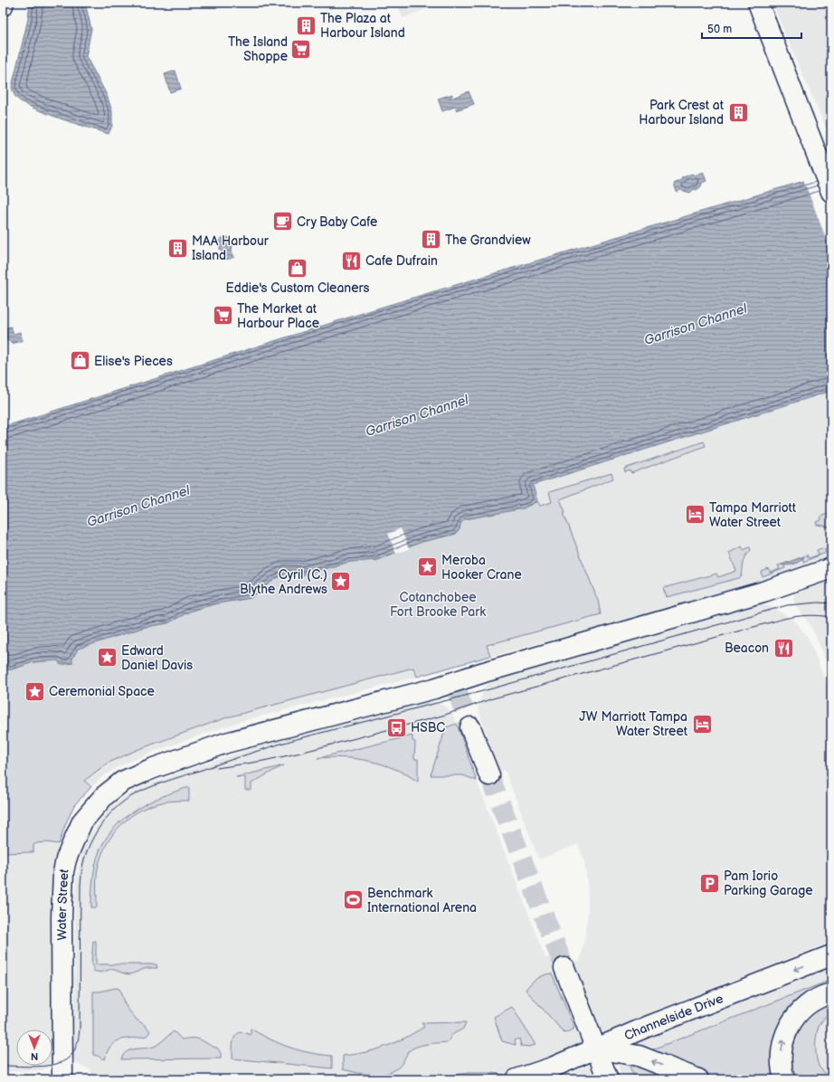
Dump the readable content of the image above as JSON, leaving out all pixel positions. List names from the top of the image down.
{
  "streets": {
    "main road": ["Water Street", "Channelside Drive"]
  },
  "one_way": ["Channelside Drive"],
  "water": ["Garrison Channel"],
  "parks": ["Cotanchobee Fort Brooke Park"],
  "places": {
    "building": [
      "The Plaza at Harbour Island",
      "Park Crest at Harbour Island",
      "The Grandview",
      "MAA Harbour Island"
    ],
    "supermarket": ["The Island Shoppe", "The Market at Harbour Place"],
    "cafe": ["Cry Baby Cafe"],
    "restaurant": ["Cafe Dufrain", "Beacon"],
    "shop": ["Eddie's Custom Cleaners", "Elise's Pieces"],
    "hotel": ["Tampa Marriott Water Street", "JW Marriott Tampa Water Street"],
    "place": [
      "Meroba Hooker Crane",
      "Cyril (C.) Blythe Andrews",
      "Edward Daniel Davis",
      "Ceremonial Space"
    ],
    "bus stop": ["HSBC"],
    "parking": ["Pam Iorio Parking Garage"],
    "sports": ["Benchmark International Arena"]
  },
  "scale_bar": "50 m",
  "north": "bottom"
}
